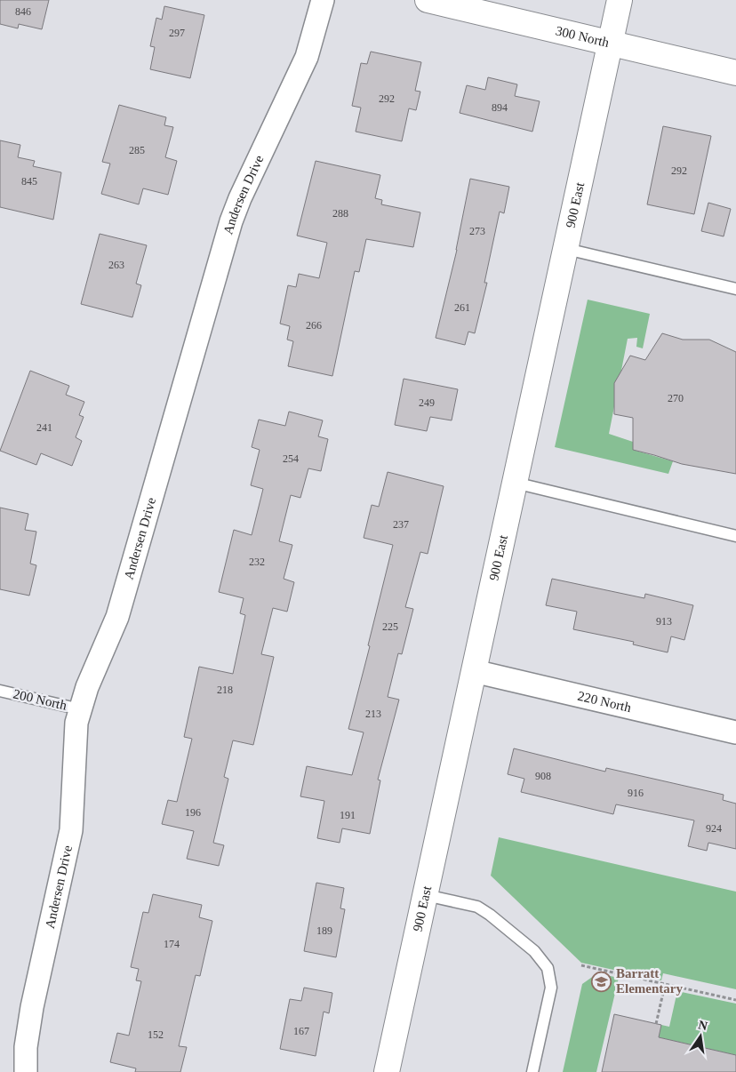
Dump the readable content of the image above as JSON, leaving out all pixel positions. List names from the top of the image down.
{
  "streets": {
    "street": [
      "300 North",
      "Andersen Drive",
      "900 East",
      "220 North"
    ],
    "lane": ["200 North"]
  },
  "crossings": [
    ["300 North", "900 East"],
    ["Andersen Drive", "200 North"],
    ["900 East", "220 North"]
  ],
  "places": {
    "school or university": ["Barratt Elementary"]
  },
  "house_numbers": [
    "846",
    "297",
    "292",
    "894",
    "285",
    "292",
    "845",
    "288",
    "273",
    "263",
    "261",
    "266",
    "270",
    "249",
    "241",
    "254",
    "237",
    "232",
    "913",
    "225",
    "218",
    "213",
    "908",
    "916",
    "196",
    "191",
    "924",
    "189",
    "174",
    "167",
    "152"
  ],
  "north": "top"
}
